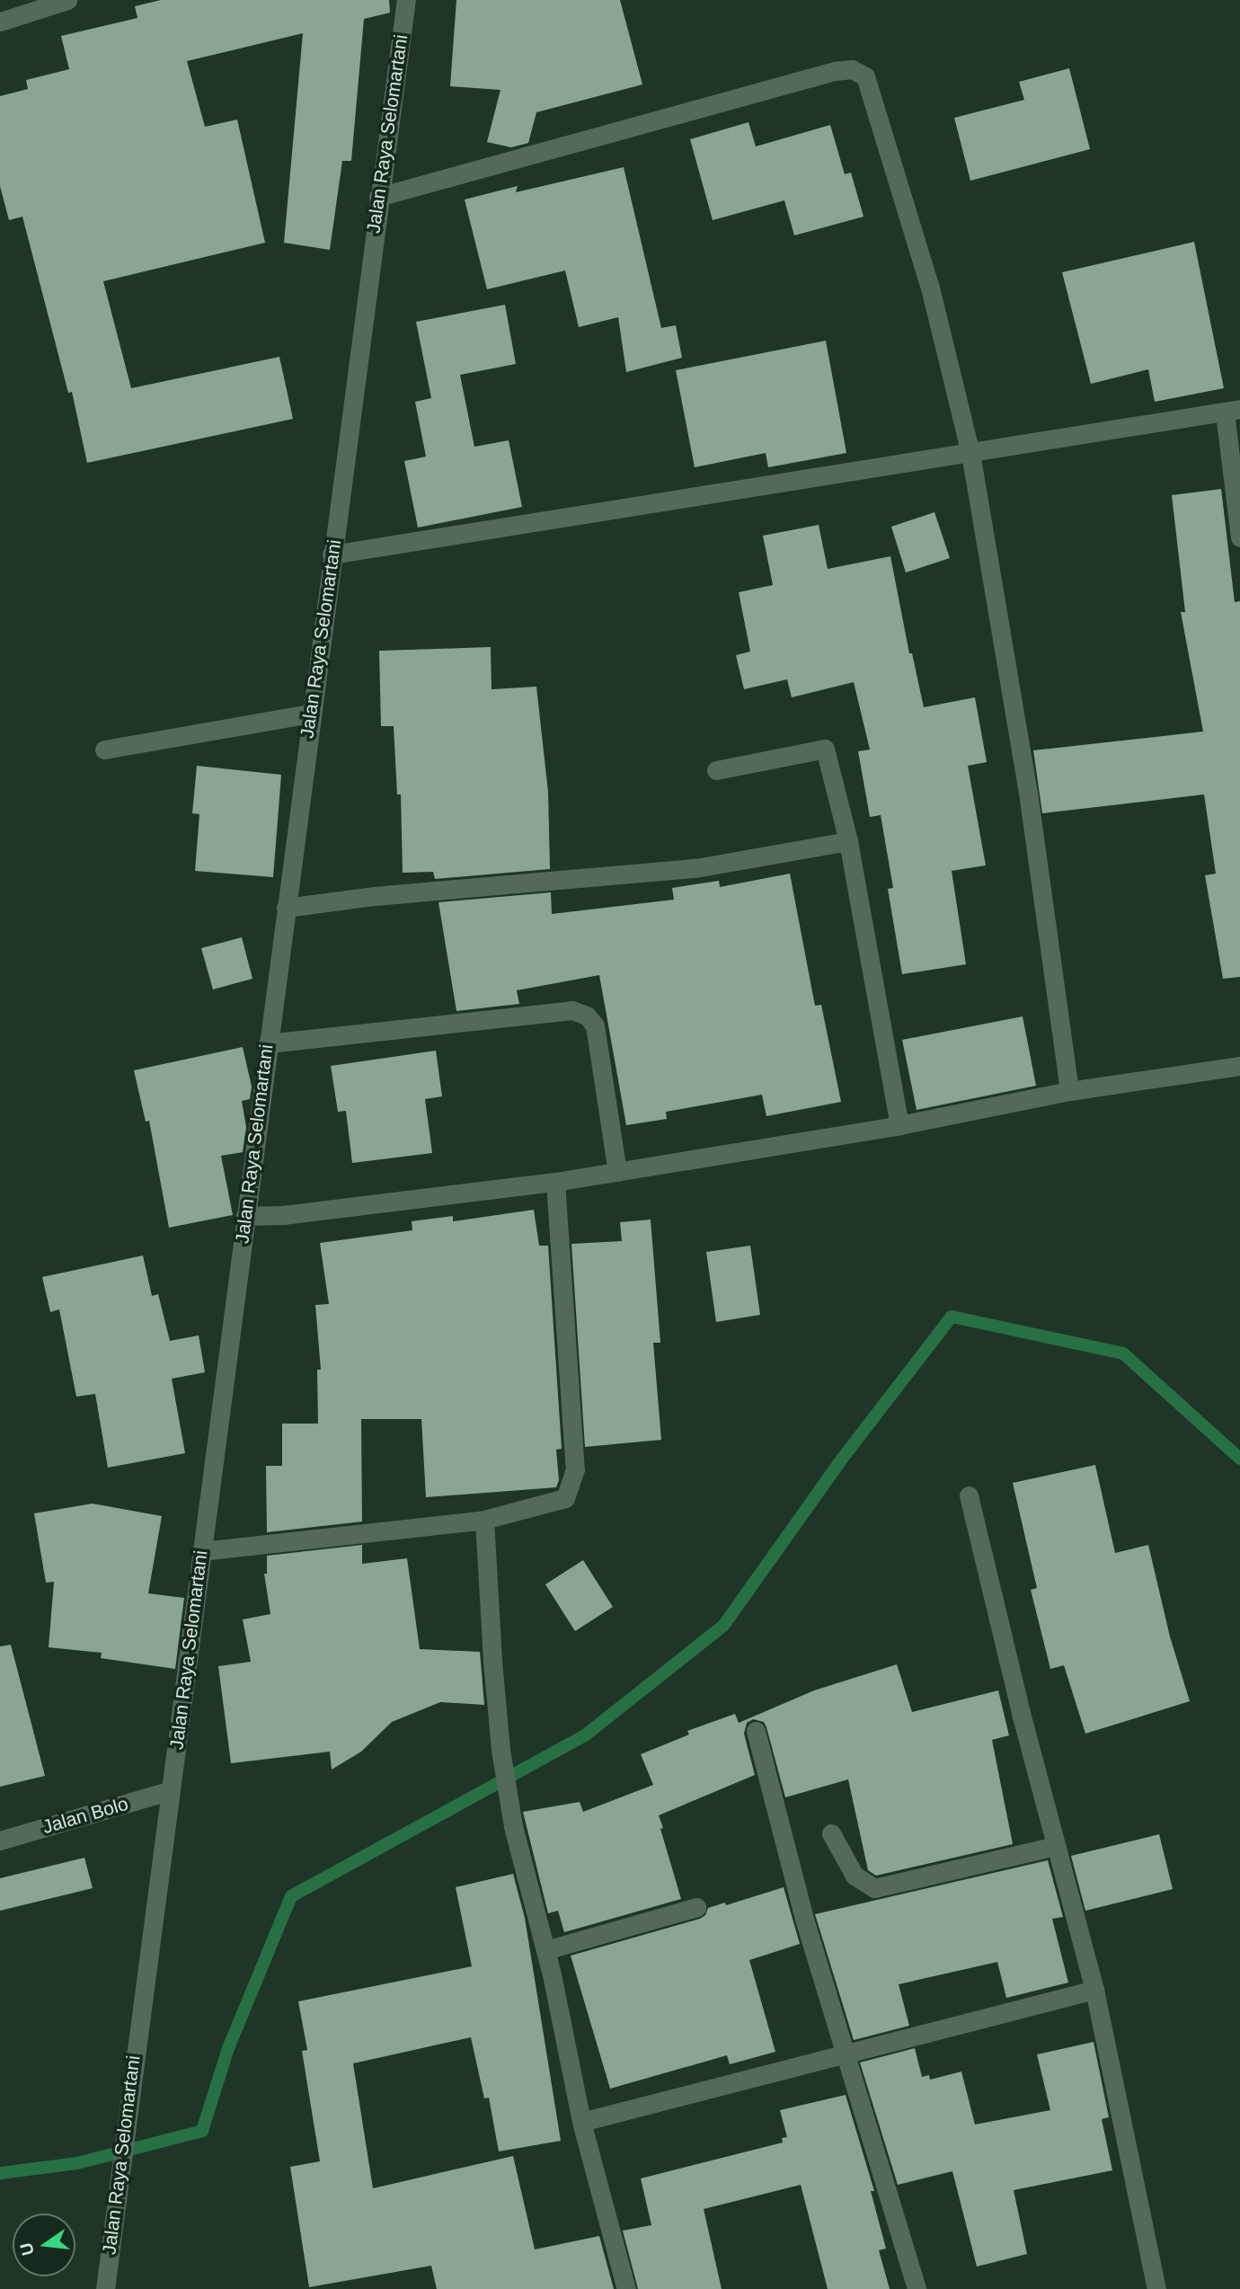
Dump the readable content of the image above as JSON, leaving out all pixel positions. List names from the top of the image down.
{
  "streets": {
    "street": ["Jalan Raya Selomartani", "Jalan Bolo"]
  },
  "crossings": [
    ["Jalan Raya Selomartani", "Jalan Bolo"]
  ],
  "north": "left"
}
